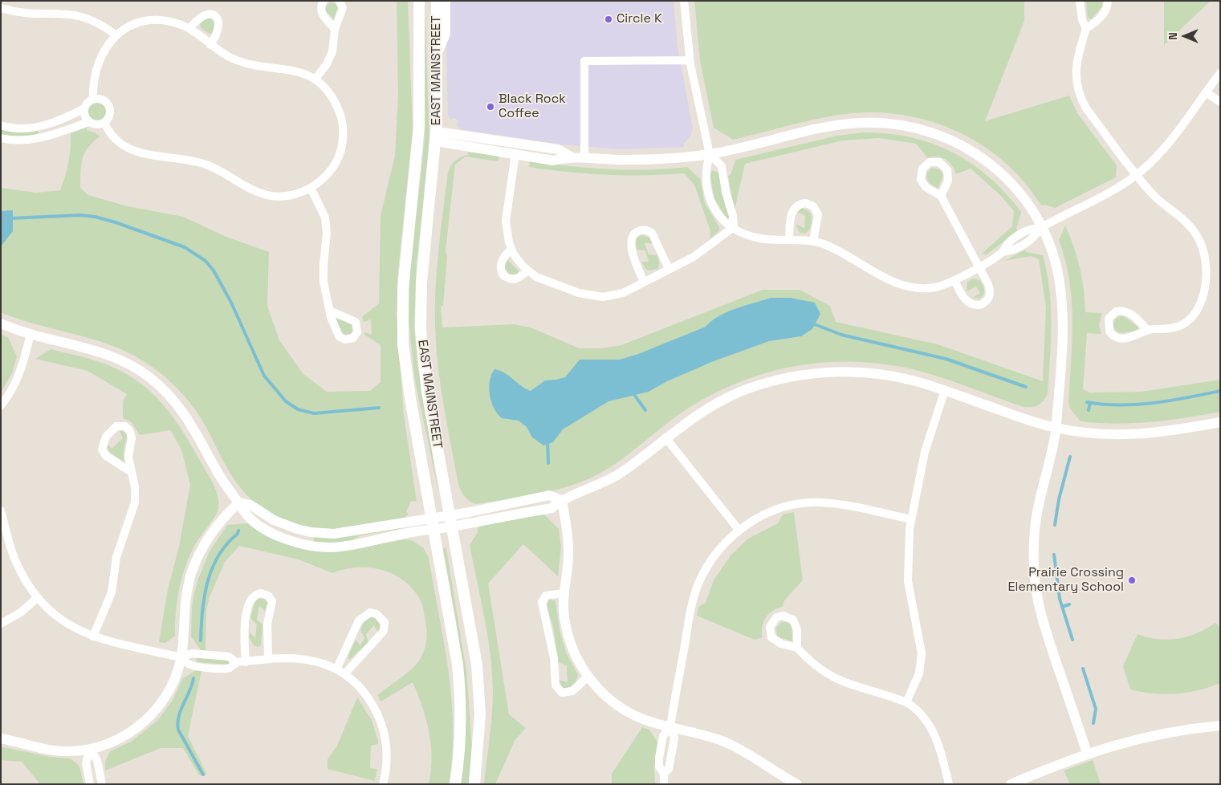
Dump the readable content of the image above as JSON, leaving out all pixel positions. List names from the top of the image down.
{
  "streets": {
    "main road": ["EAST MAINSTREET"]
  },
  "places": ["Circle K", "Black Rock Coffee", "Prairie Crossing Elementary School"],
  "north": "left"
}
